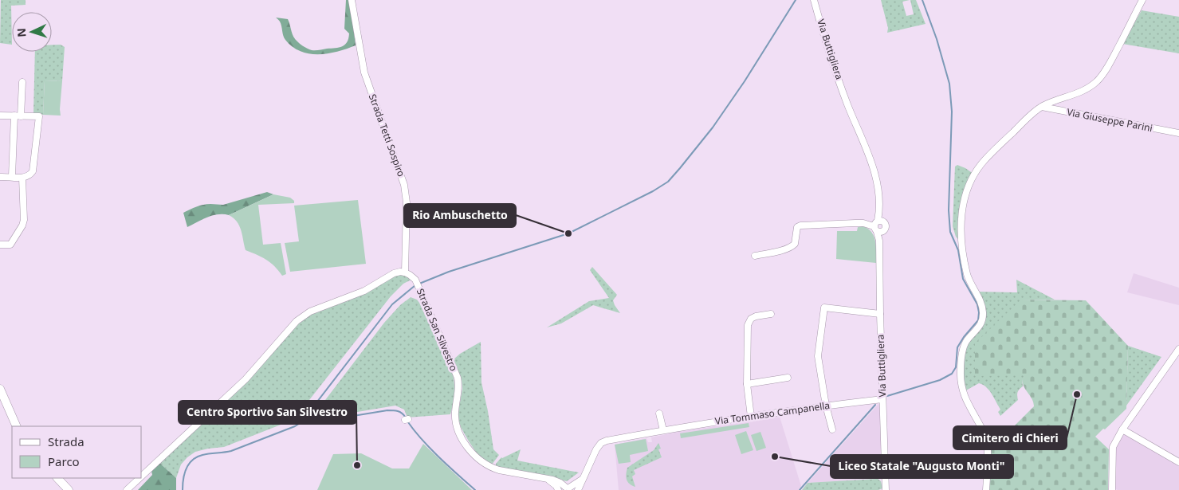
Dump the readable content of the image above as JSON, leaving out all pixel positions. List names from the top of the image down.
{
  "streets": {
    "street": [
      "Via Buttigliera",
      "Via Giuseppe Parini",
      "Strada Tetti Sospiro",
      "Strada San Silvestro",
      "Via Tommaso Campanella"
    ]
  },
  "crossings": [
    ["Via Buttigliera", "Via Tommaso Campanella"],
    ["Strada Tetti Sospiro", "Strada San Silvestro"]
  ],
  "places": [
    "Rio Ambuschetto",
    "Cimitero di Chieri",
    "Liceo Statale \"Augusto Monti\"",
    "Centro Sportivo San Silvestro"
  ],
  "legend": ["Strada", "Parco"],
  "north": "left"
}
